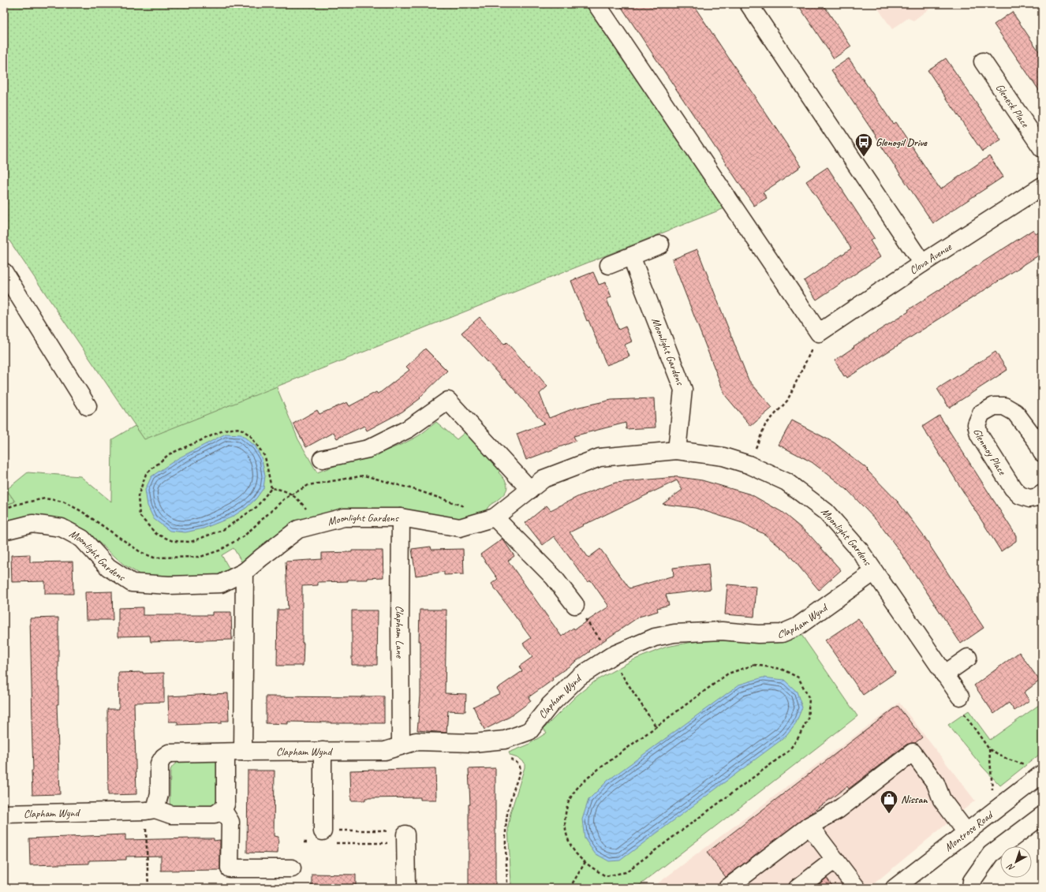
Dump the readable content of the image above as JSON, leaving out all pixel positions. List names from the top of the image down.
{
  "streets": {
    "street": [
      "Glenesk Place",
      "Clova Avenue",
      "Moonlight Gardens",
      "Glenmoy Place",
      "Clapham Wynd",
      "Clapham Lane",
      "Montrose Road"
    ]
  },
  "crossings": [
    ["Moonlight Gardens", "Clapham Wynd"],
    ["Moonlight Gardens", "Clapham Lane"],
    ["Clapham Wynd", "Clapham Lane"]
  ],
  "places": {
    "bus stop": ["Glenogil Drive"],
    "shop": ["Nissan"]
  },
  "north": "bottom left"
}
